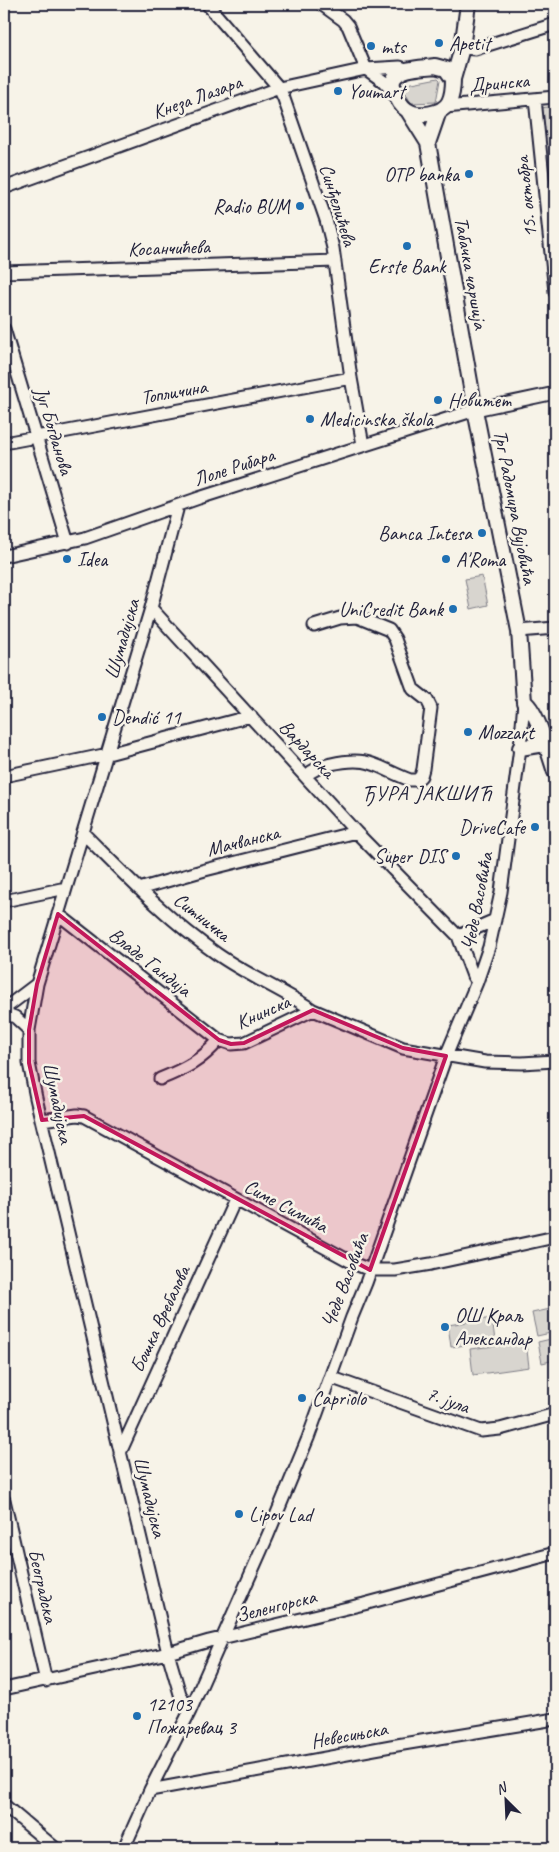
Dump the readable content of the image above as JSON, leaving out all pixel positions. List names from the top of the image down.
{
  "streets": {
    "main road": ["Табачка чаршија", "Трг Радомира Вујовића"],
    "street": [
      "Дринска",
      "Кнеза Лазара",
      "15. октобра",
      "Синђелићева",
      "Косанчићева",
      "Топличина",
      "Југ Богданова",
      "Лоле Рибара",
      "Шумадијска",
      "Вардарска",
      "Мачванска",
      "Чеде Васовића",
      "Ситничка",
      "Владе Гандија",
      "Книнска",
      "Симе Симића",
      "Бошка Вребалова",
      "7. јула",
      "Београдска",
      "Зеленгорска",
      "Невесињска"
    ]
  },
  "crossings": [
    ["Дринска", "Кнеза Лазара"],
    ["Дринска", "15. октобра"],
    ["Дринска", "Табачка чаршија"],
    ["Кнеза Лазара", "Синђелићева"],
    ["Кнеза Лазара", "Табачка чаршија"],
    ["Синђелићева", "Косанчићева"],
    ["Синђелићева", "Топличина"],
    ["Синђелићева", "Лоле Рибара"],
    ["Табачка чаршија", "Лоле Рибара"],
    ["Табачка чаршија", "Трг Радомира Вујовића"],
    ["Топличина", "Југ Богданова"],
    ["Југ Богданова", "Лоле Рибара"],
    ["Лоле Рибара", "Трг Радомира Вујовића"],
    ["Лоле Рибара", "Шумадијска"],
    ["Трг Радомира Вујовића", "Чеде Васовића"],
    ["Шумадијска", "Вардарска"],
    ["Шумадијска", "Чеде Васовића"],
    ["Шумадијска", "Ситничка"],
    ["Шумадијска", "Владе Гандија"],
    ["Шумадијска", "Симе Симића"],
    ["Шумадијска", "Бошка Вребалова"],
    ["Шумадијска", "Зеленгорска"],
    ["Вардарска", "Мачванска"],
    ["Вардарска", "Чеде Васовића"],
    ["Мачванска", "Ситничка"],
    ["Чеде Васовића", "Книнска"],
    ["Чеде Васовића", "Симе Симића"],
    ["Чеде Васовића", "7. јула"],
    ["Чеде Васовића", "Зеленгорска"],
    ["Чеде Васовића", "Невесињска"],
    ["Ситничка", "Книнска"],
    ["Владе Гандија", "Книнска"],
    ["Симе Симића", "Бошка Вребалова"],
    ["Београдска", "Зеленгорска"]
  ],
  "districts": ["ЂУРА ЈАКШИЋ"],
  "places": [
    "Apetit",
    "mts",
    "Youmart",
    "OTP banka",
    "Radio BUM",
    "Erste Bank",
    "Новитет",
    "Medicinska škola",
    "Banca Intesa",
    "Idea",
    "A'Roma",
    "UniCredit Bank",
    "Dendić 11",
    "Mozzart",
    "DriveCafe",
    "Super DIS",
    "ОШ Краљ Александар",
    "Capriolo",
    "Lipov Lad",
    "12103 Пожаревац 3"
  ],
  "north": "top left"
}
